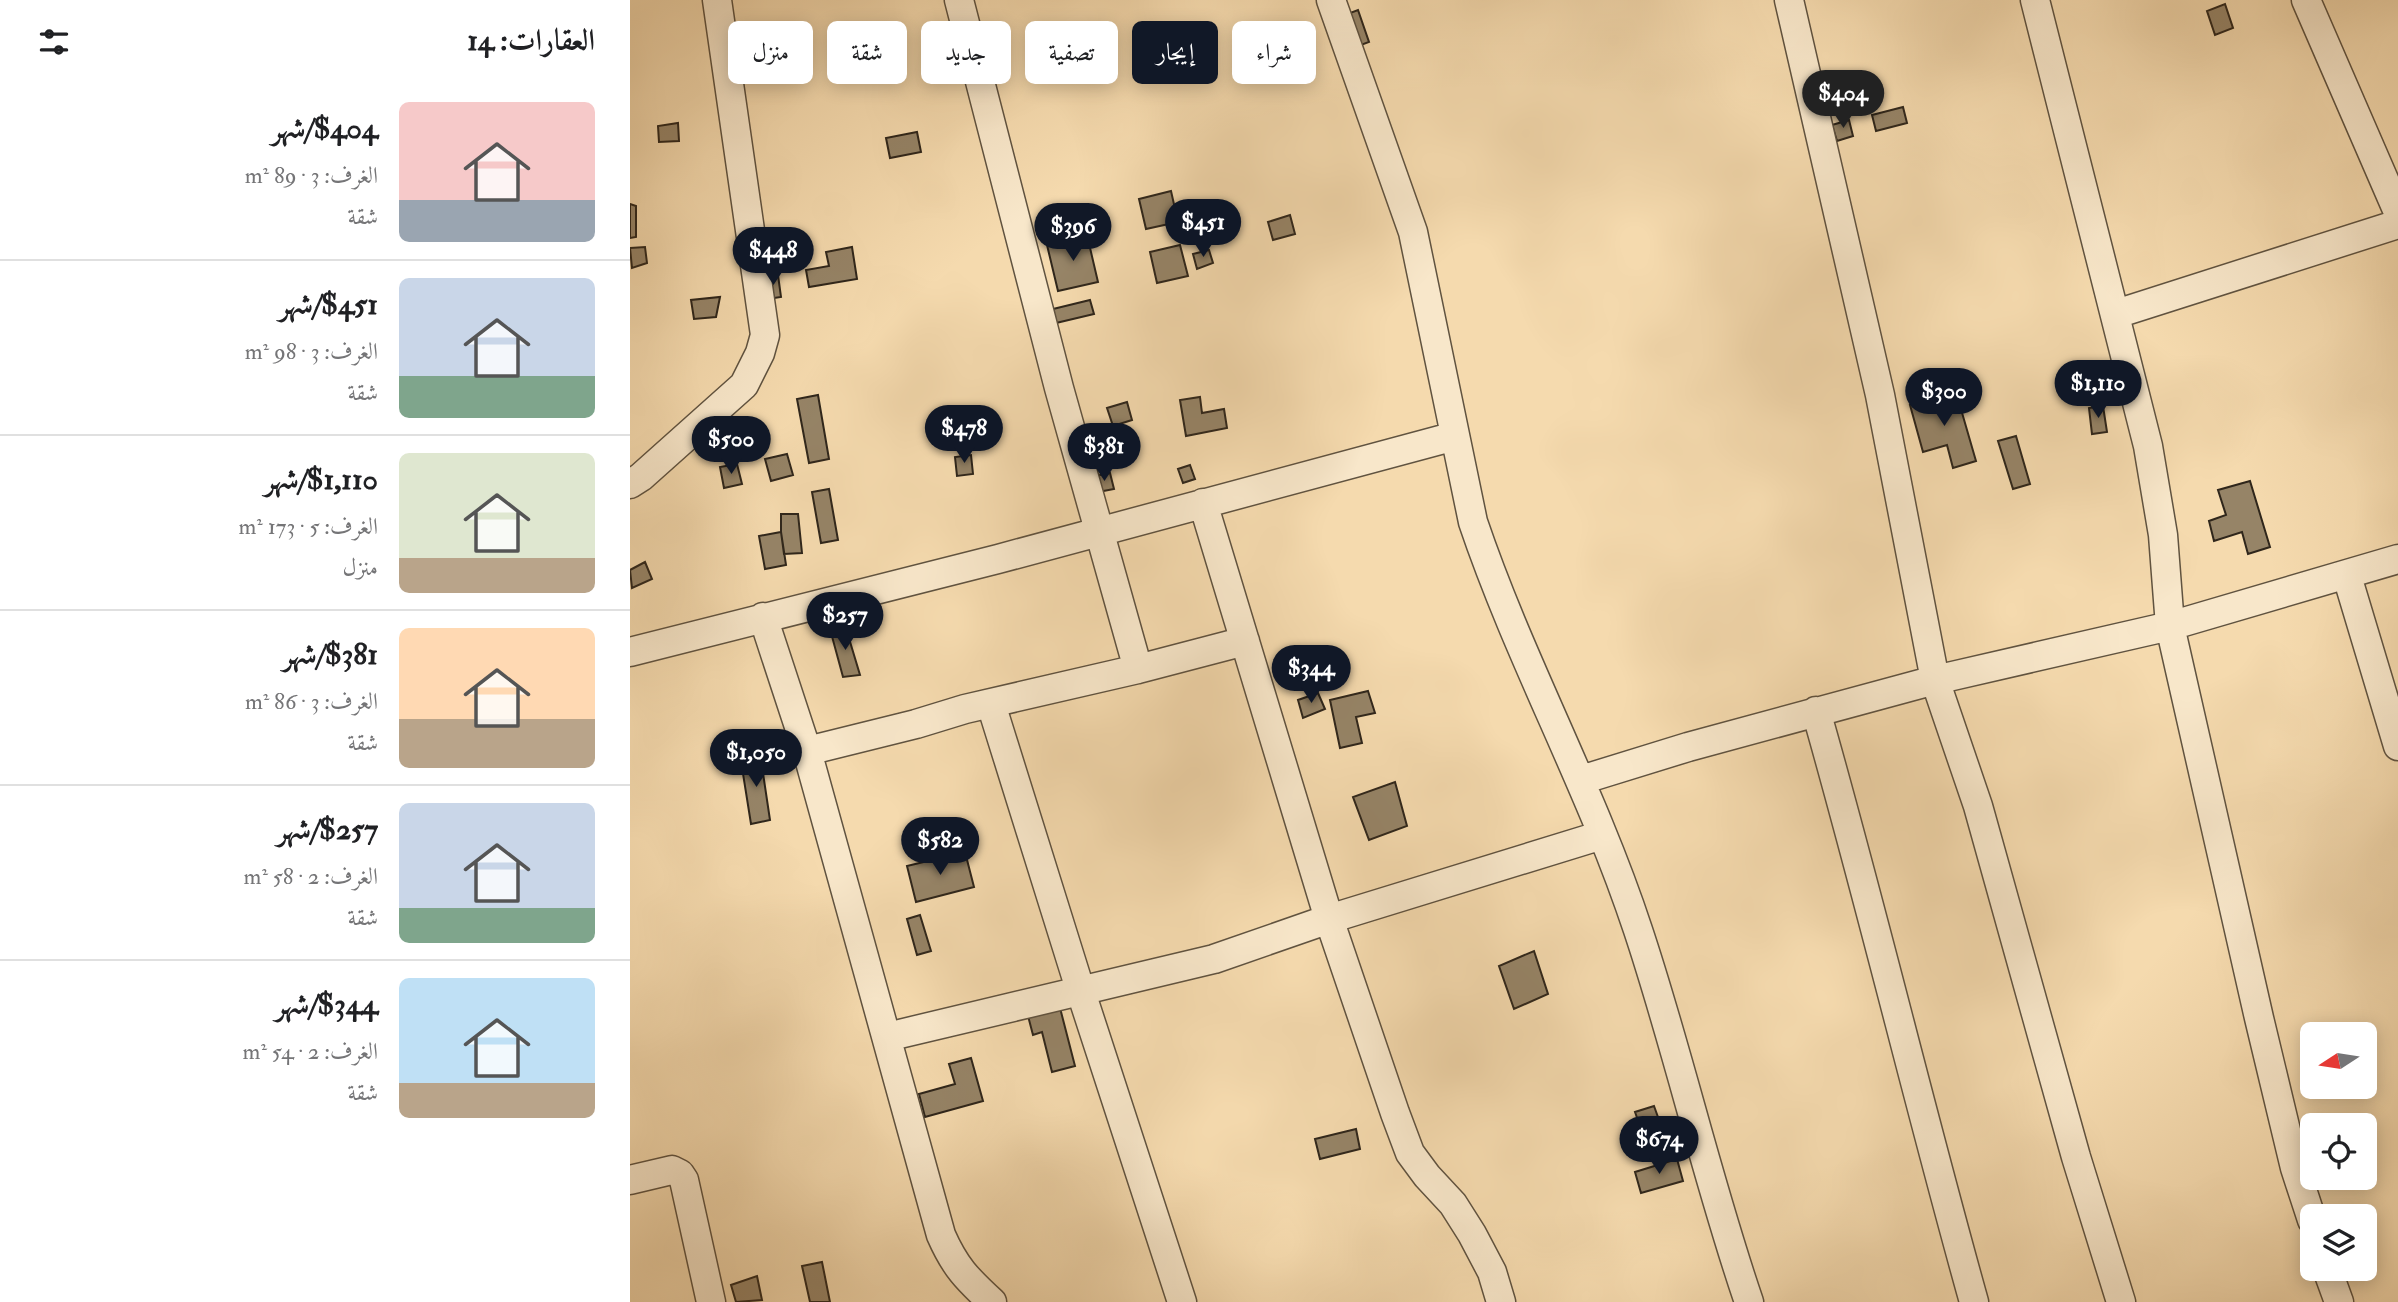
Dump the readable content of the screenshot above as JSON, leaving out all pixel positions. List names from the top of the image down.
{
  "north": "left",
  "page": {
    "heading": "العقارات: 14",
    "chip": [
      "شراء",
      "إيجار",
      "تصفية",
      "جديد",
      "شقة",
      "منزل"
    ],
    "price": [
      "$404",
      "$451",
      "$396",
      "$448",
      "$1,110",
      "$300",
      "$478",
      "$500",
      "$381",
      "$257",
      "$344",
      "$1,050",
      "$582",
      "$674"
    ],
    "list": [
      {
        "name": "$404/شهر",
        "note": "الغرف: 3 · 89 m² · شقة"
      },
      {
        "name": "$451/شهر",
        "note": "الغرف: 3 · 98 m² · شقة"
      },
      {
        "name": "$1,110/شهر",
        "note": "الغرف: 5 · 173 m² · منزل"
      },
      {
        "name": "$381/شهر",
        "note": "الغرف: 3 · 86 m² · شقة"
      },
      {
        "name": "$257/شهر",
        "note": "الغرف: 2 · 58 m² · شقة"
      },
      {
        "name": "$344/شهر",
        "note": "الغرف: 2 · 54 m² · شقة"
      }
    ]
  }
}
